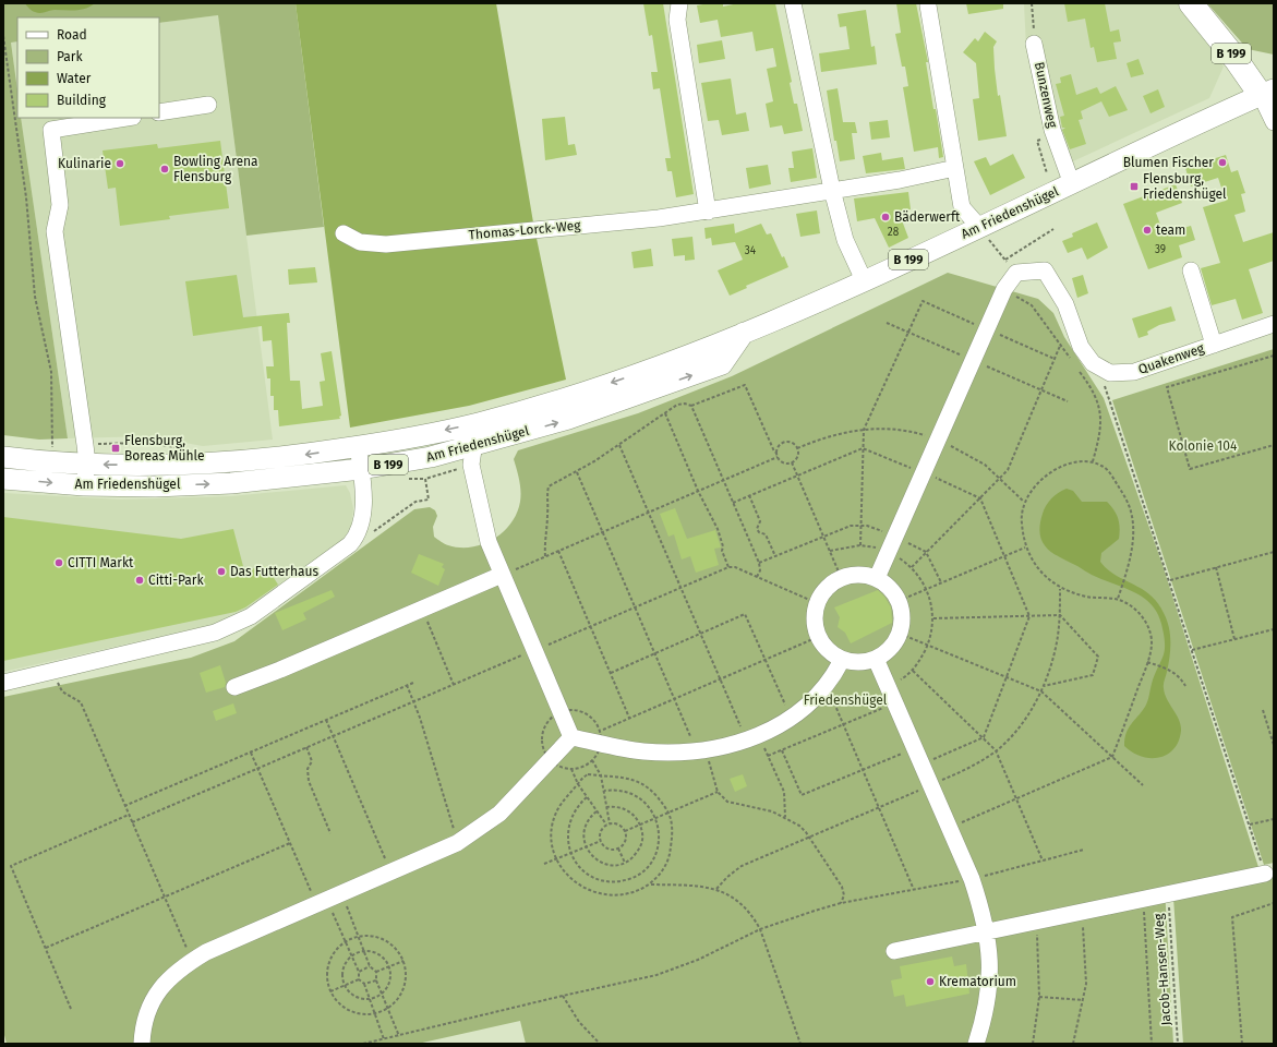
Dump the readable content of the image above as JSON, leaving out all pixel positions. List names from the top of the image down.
{
  "streets": {
    "highway": ["B 199"],
    "main road": ["Am Friedenshügel"],
    "street": ["Bunzenweg", "Thomas-Lorck-Weg", "Quakenweg"],
    "path": ["Jacob-Hansen-Weg"]
  },
  "crossings": [
    ["B 199", "Am Friedenshügel"],
    ["Bunzenweg", "Am Friedenshügel"]
  ],
  "parks": ["Kolonie 104", "Friedenshügel"],
  "places": {
    "other": [
      "Blumen Fischer",
      "Kulinarie",
      "Bowling Arena Flensburg",
      "Bäderwerft",
      "team",
      "CITTI Markt",
      "Das Futterhaus",
      "Citti-Park",
      "Krematorium"
    ],
    "transit": ["Flensburg, Friedenshügel", "Flensburg, Boreas Mühle"]
  },
  "house_numbers": ["28", "39", "34"],
  "legend": [
    "Road",
    "Park",
    "Water",
    "Building"
  ]
}
